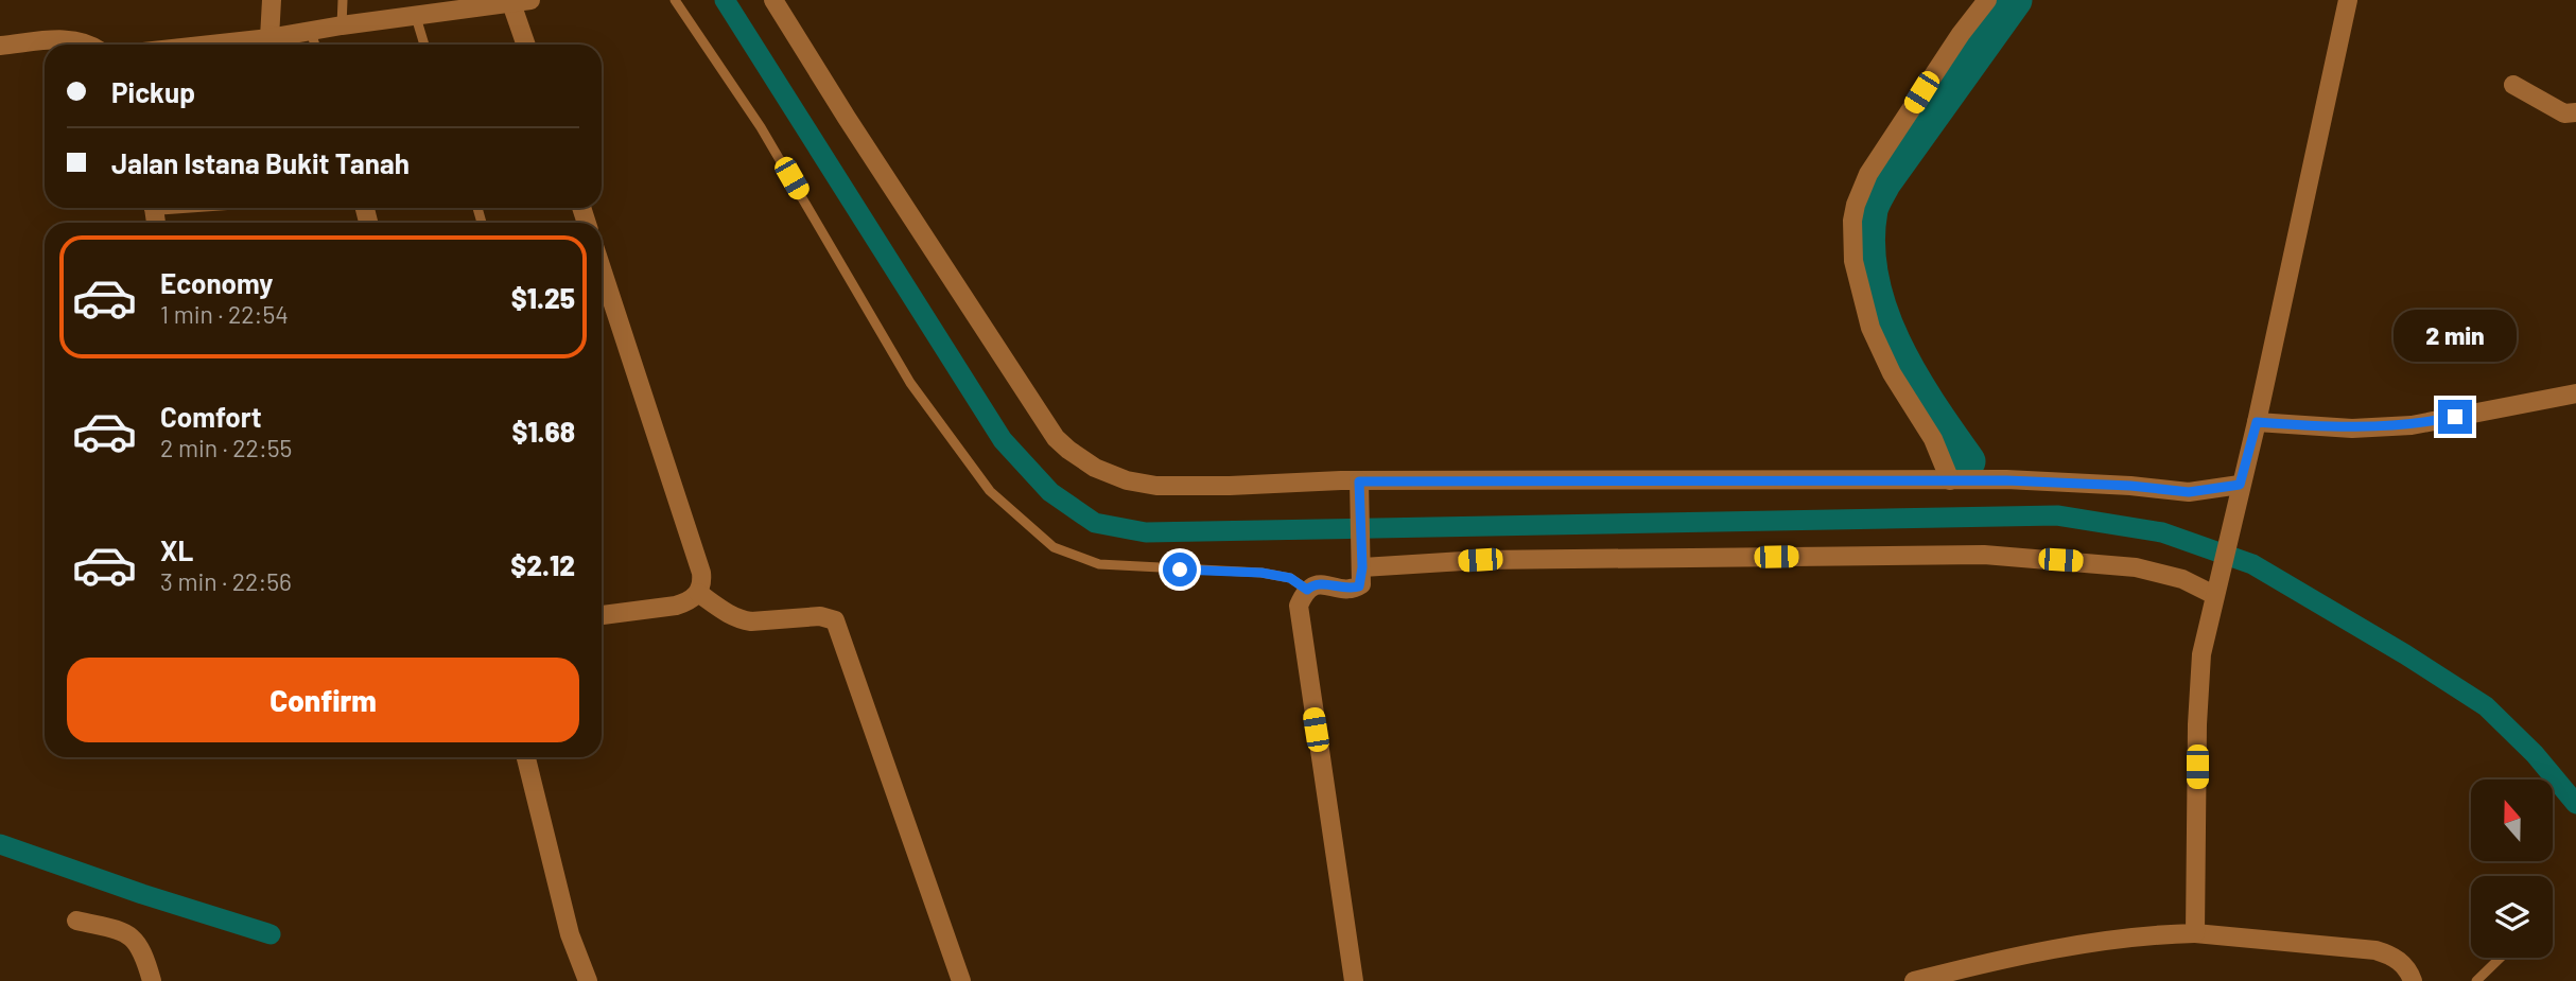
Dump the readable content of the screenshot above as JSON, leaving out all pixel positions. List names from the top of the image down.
{
  "north": "top",
  "page": {
    "banner": ["Pickup", "Jalan Istana Bukit Tanah"],
    "list": [
      {
        "name": "Economy",
        "note": "1 min · 22:54",
        "value": "$1.25"
      },
      {
        "name": "Comfort",
        "note": "2 min · 22:55",
        "value": "$1.68"
      },
      {
        "name": "XL",
        "note": "3 min · 22:56",
        "value": "$2.12"
      }
    ],
    "bubble": "2 min",
    "buttons": "Confirm"
  }
}
